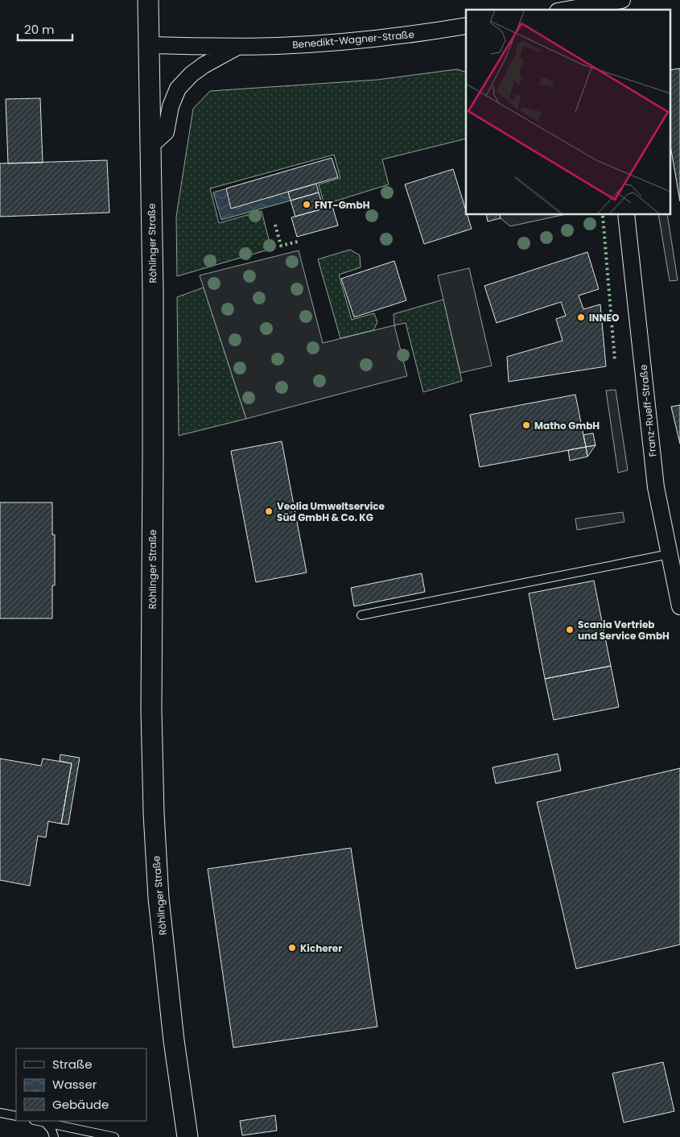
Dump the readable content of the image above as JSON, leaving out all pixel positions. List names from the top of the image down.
{
  "streets": {
    "street": ["Benedikt-Wagner-Straße", "Röhlinger Straße", "Franz-Rueff-Straße"]
  },
  "crossings": [
    ["Benedikt-Wagner-Straße", "Röhlinger Straße"]
  ],
  "places": [
    "FNT-GmbH",
    "INNEO",
    "Matho GmbH",
    "Veolia Umweltservice Süd GmbH & Co. KG",
    "Scania Vertrieb und Service GmbH",
    "Kicherer"
  ],
  "legend": ["Straße", "Wasser", "Gebäude"],
  "scale_bar": "20 m"
}
